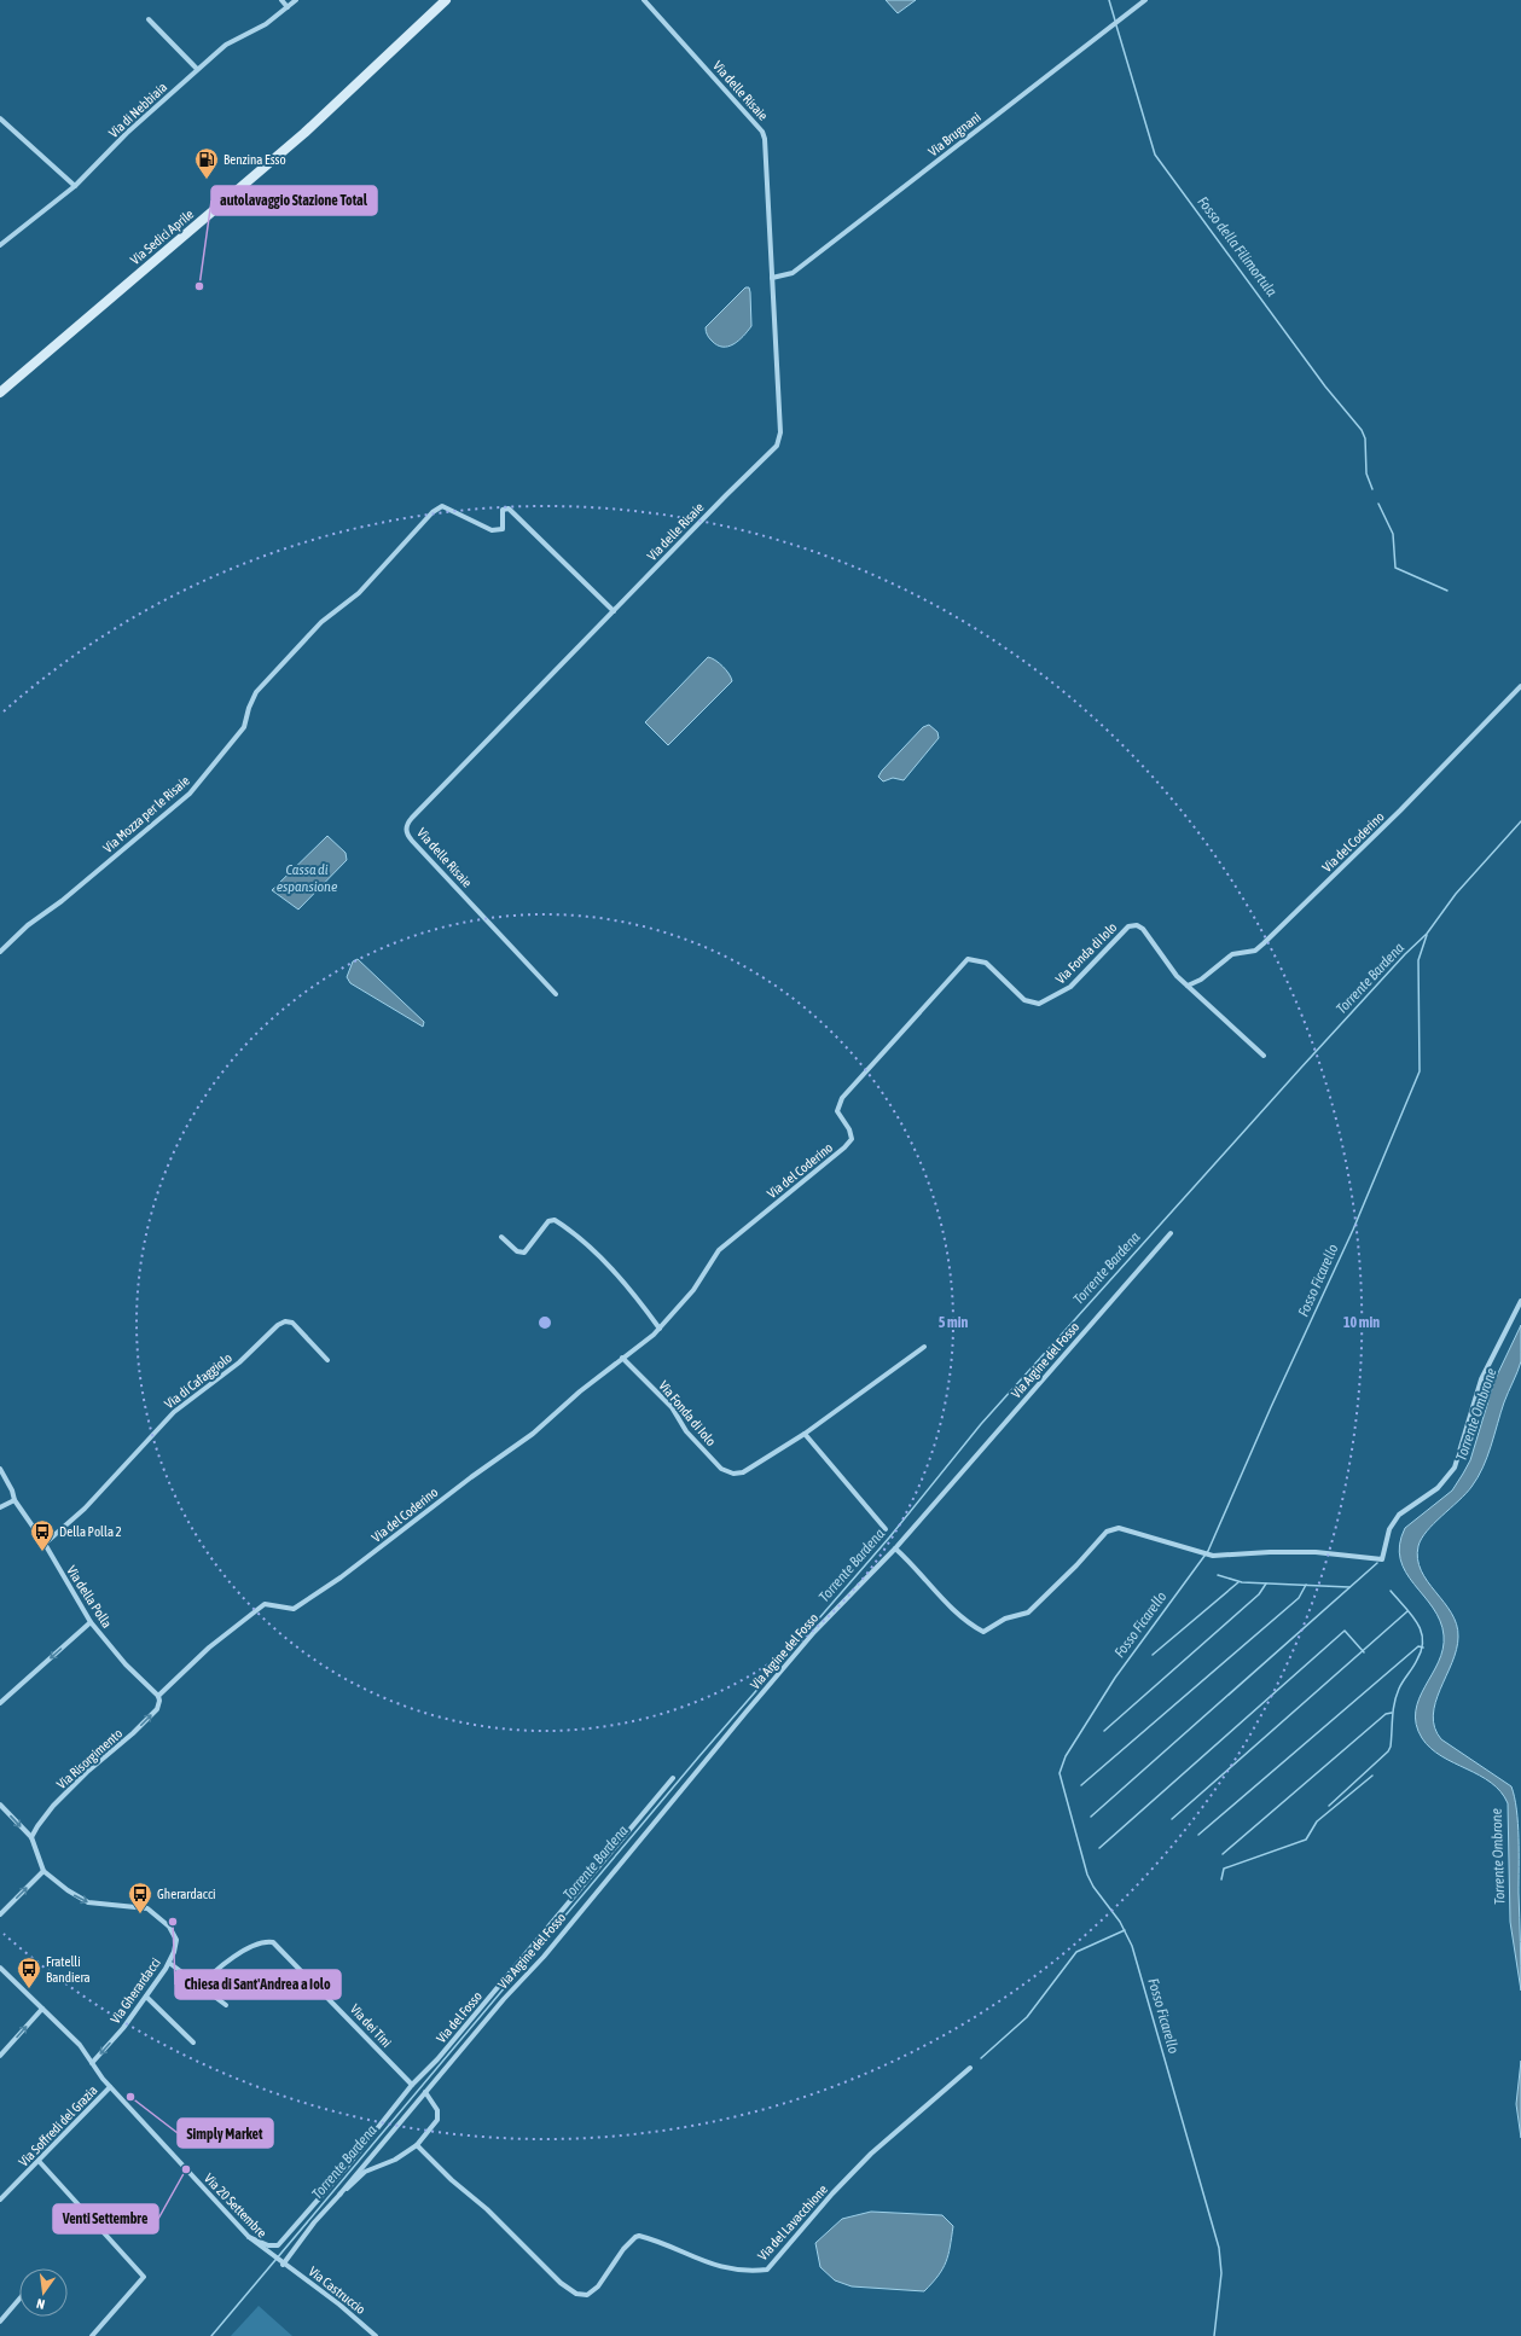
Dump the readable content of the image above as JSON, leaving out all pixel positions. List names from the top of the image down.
{
  "streets": {
    "main road": ["Via Sedici Aprile"],
    "street": [
      "Via delle Risaie",
      "Via di Nebbiaia",
      "Via Brugnani",
      "Via Mozza per le Risaie",
      "Via del Coderino",
      "Via Fonda di Iolo",
      "Via Argine del Fosso",
      "Via di Cafaggiolo",
      "Via della Polla",
      "Via Risorgimento",
      "Via Gherardacci",
      "Via del Fosso",
      "Via dei Tini",
      "Via Soffredi del Grazia",
      "Via 20 Settembre",
      "Via del Lavacchione",
      "Via Castruccio"
    ]
  },
  "crossings": [
    ["Via delle Risaie", "Via Brugnani"],
    ["Via delle Risaie", "Via Mozza per le Risaie"],
    ["Via del Coderino", "Via Fonda di Iolo"],
    ["Via del Coderino", "Via della Polla"],
    ["Via del Coderino", "Via Risorgimento"],
    ["Via di Cafaggiolo", "Via della Polla"],
    ["Via della Polla", "Via Risorgimento"],
    ["Via Gherardacci", "Via 20 Settembre"],
    ["Via del Fosso", "Via dei Tini"],
    ["Via del Fosso", "Via 20 Settembre"],
    ["Via Soffredi del Grazia", "Via 20 Settembre"],
    ["Via 20 Settembre", "Via Castruccio"]
  ],
  "one_way": ["Via Risorgimento"],
  "water": [
    "Fosso della Filimortula",
    "Cassa di espansione",
    "Torrente Bardena",
    "Fosso Ficarello",
    "Torrente Ombrone"
  ],
  "places": {
    "fuel station": ["Benzina Esso"],
    "other": [
      "autolavaggio Stazione Total",
      "Chiesa di Sant'Andrea a Iolo",
      "Simply Market",
      "Venti Settembre"
    ],
    "bus stop": ["Della Polla 2", "Gherardacci", "Fratelli Bandiera"]
  },
  "north": "bottom",
  "rings": ["5 min", "10 min"]
}
